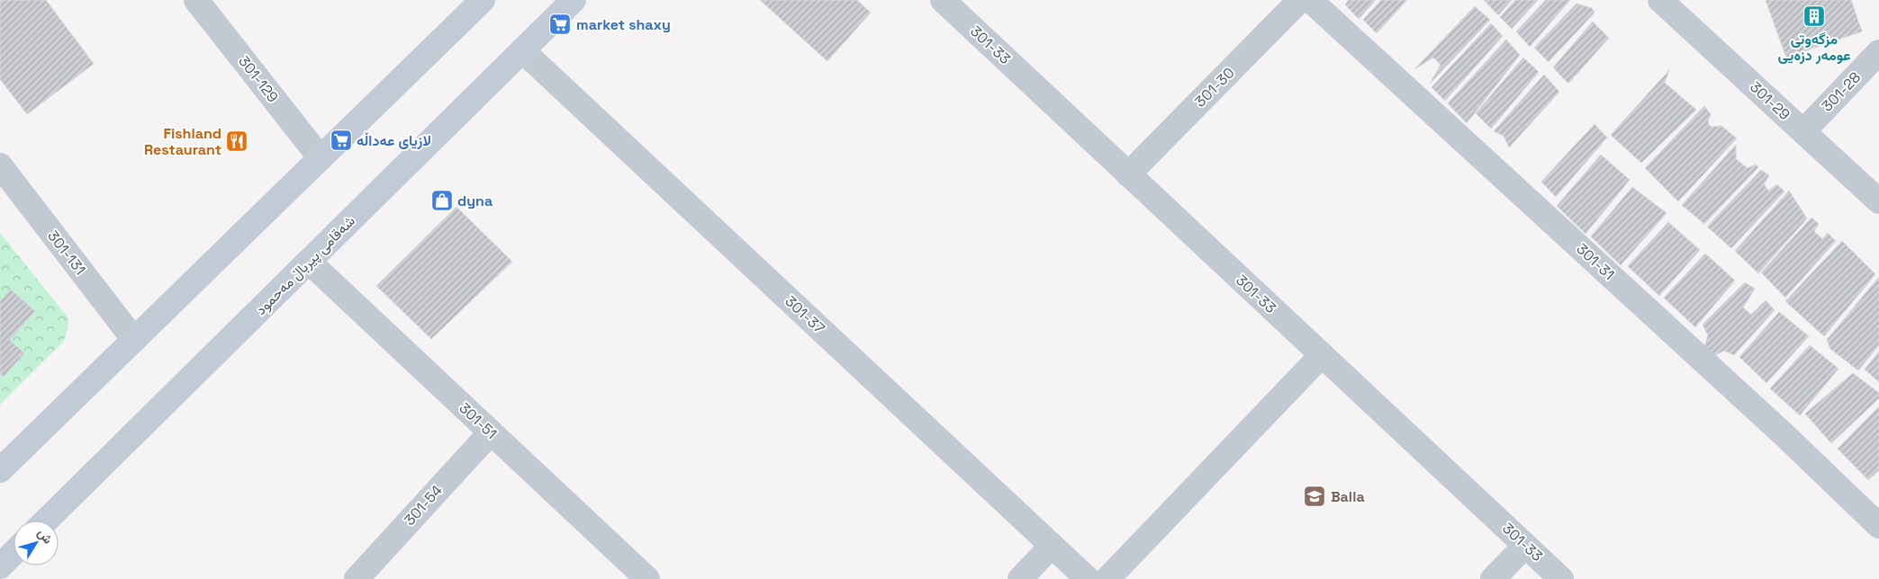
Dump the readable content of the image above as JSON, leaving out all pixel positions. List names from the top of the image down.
{
  "streets": {
    "main road": ["شەقامی پیرباڵ مەحمود"],
    "street": [
      "301-33",
      "301-129",
      "301-30",
      "301-28",
      "301-29",
      "301-131",
      "301-31",
      "301-37",
      "301-51",
      "301-54"
    ]
  },
  "crossings": [
    ["301-33", "301-30"],
    ["301-28", "301-29"],
    ["شەقامی پیرباڵ مەحمود", "301-37"],
    ["شەقامی پیرباڵ مەحمود", "301-51"],
    ["301-51", "301-54"]
  ],
  "places": {
    "building": ["مزگەوتی عومەر دزەیی"],
    "supermarket": ["market shaxy", "لازیای عەداڵە"],
    "restaurant": ["Fishland Restaurant"],
    "shop": ["dyna"],
    "school or university": ["Balla"]
  },
  "north": "top right"
}
